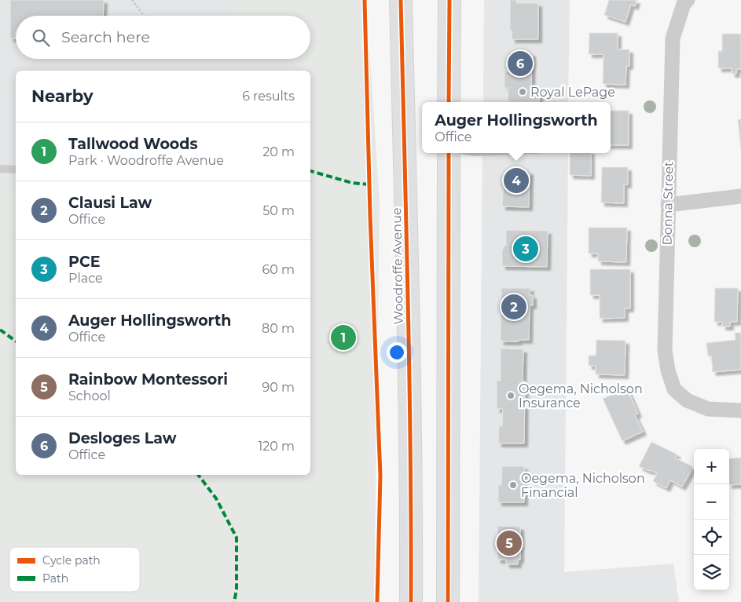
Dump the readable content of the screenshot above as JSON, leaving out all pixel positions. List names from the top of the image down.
{
  "streets": {
    "main road": ["Woodroffe Avenue"],
    "street": ["Donna Street"]
  },
  "places": ["Royal LePage", "Oegema, Nicholson Insurance", "Oegema, Nicholson Financial"],
  "legend": ["Cycle path", "Path"],
  "page": {
    "search": "Search here",
    "pins": [
      "6",
      "4",
      "3",
      "2",
      "1",
      "5"
    ],
    "heading": ["Nearby", "6 results"],
    "popup": ["Auger Hollingsworth", "Office"],
    "list": [
      {
        "mark": "1",
        "name": "Tallwood Woods",
        "note": "Park · Woodroffe Avenue",
        "value": "20 m"
      },
      {
        "mark": "2",
        "name": "Clausi Law",
        "note": "Office",
        "value": "50 m"
      },
      {
        "mark": "3",
        "name": "PCE",
        "note": "Place",
        "value": "60 m"
      },
      {
        "mark": "4",
        "name": "Auger Hollingsworth",
        "note": "Office",
        "value": "80 m"
      },
      {
        "mark": "5",
        "name": "Rainbow Montessori",
        "note": "School",
        "value": "90 m"
      },
      {
        "mark": "6",
        "name": "Desloges Law",
        "note": "Office",
        "value": "120 m"
      }
    ],
    "map_buttons": ["+", "−"]
  }
}
